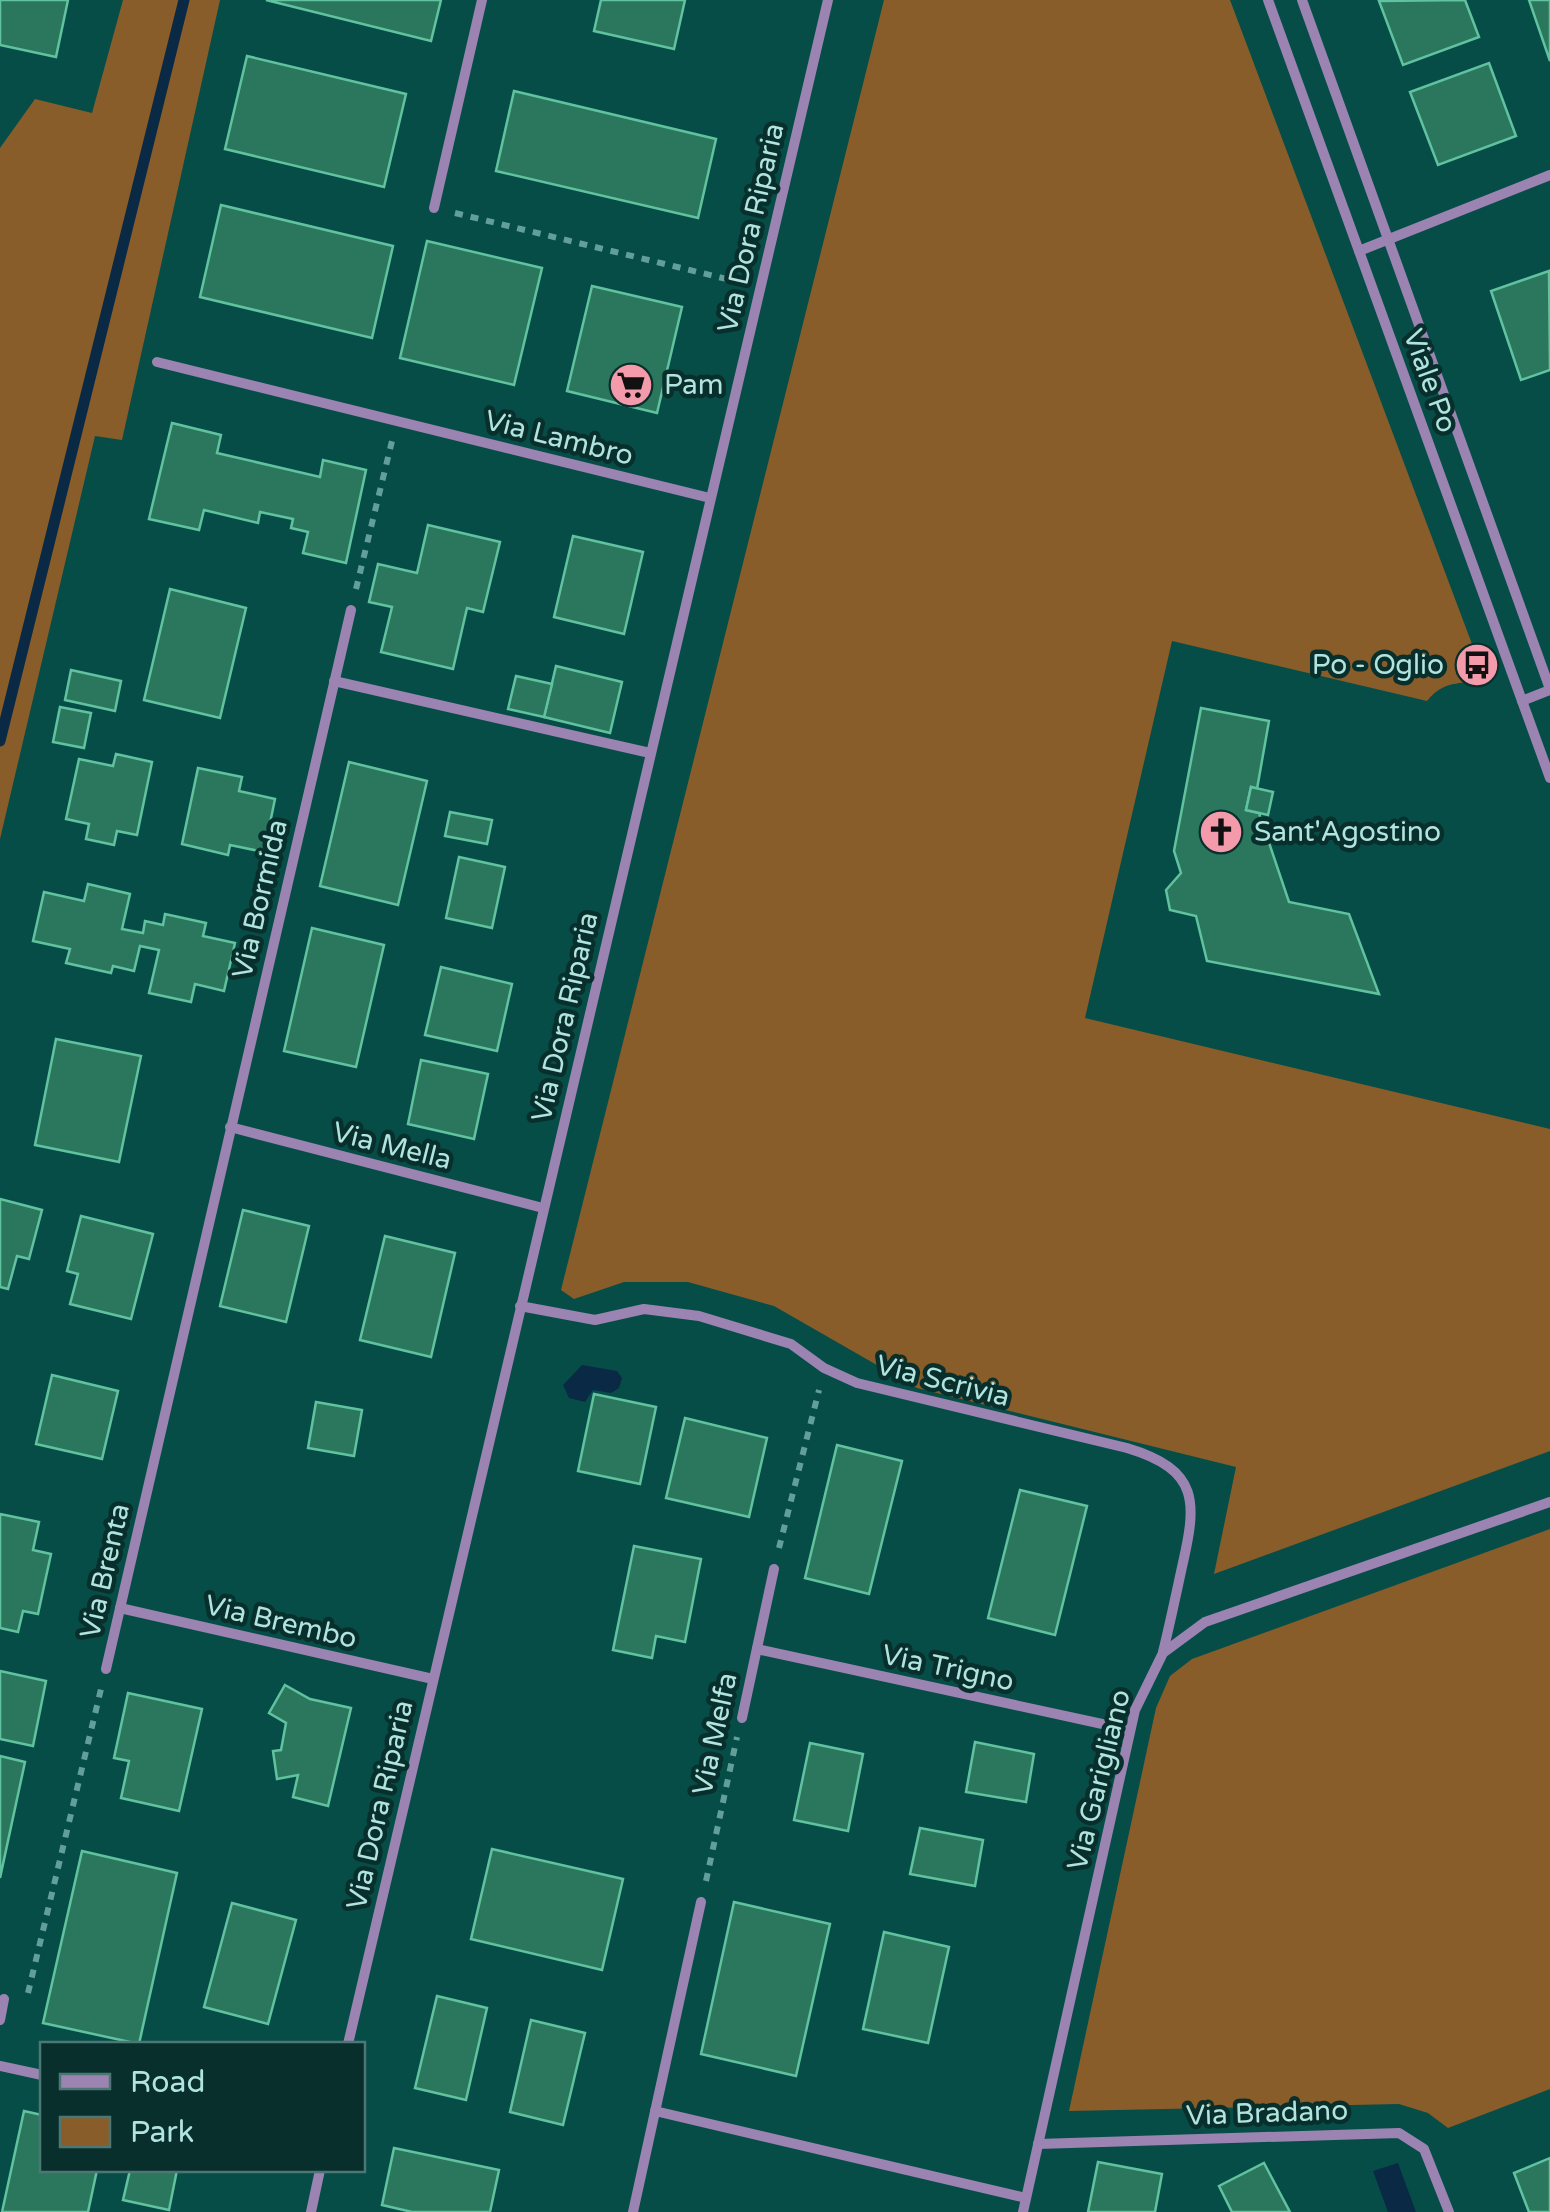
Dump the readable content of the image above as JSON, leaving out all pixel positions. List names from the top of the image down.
{
  "streets": {
    "street": [
      "Via Dora Riparia",
      "Viale Po",
      "Via Lambro",
      "Via Bormida",
      "Via Mella",
      "Via Scrivia",
      "Via Brenta",
      "Via Brembo",
      "Via Trigno",
      "Via Melfa",
      "Via Garigliano",
      "Via Bradano"
    ]
  },
  "crossings": [
    ["Via Dora Riparia", "Via Lambro"],
    ["Via Dora Riparia", "Via Mella"],
    ["Via Dora Riparia", "Via Scrivia"],
    ["Via Dora Riparia", "Via Brembo"],
    ["Via Bormida", "Via Mella"],
    ["Via Bormida", "Via Brenta"],
    ["Via Mella", "Via Brenta"],
    ["Via Scrivia", "Via Garigliano"],
    ["Via Brenta", "Via Brembo"],
    ["Via Trigno", "Via Melfa"],
    ["Via Trigno", "Via Garigliano"],
    ["Via Garigliano", "Via Bradano"]
  ],
  "places": {
    "supermarket": ["Pam"],
    "bus stop": ["Po - Oglio"],
    "church": ["Sant'Agostino"]
  },
  "legend": ["Road", "Park"]
}
